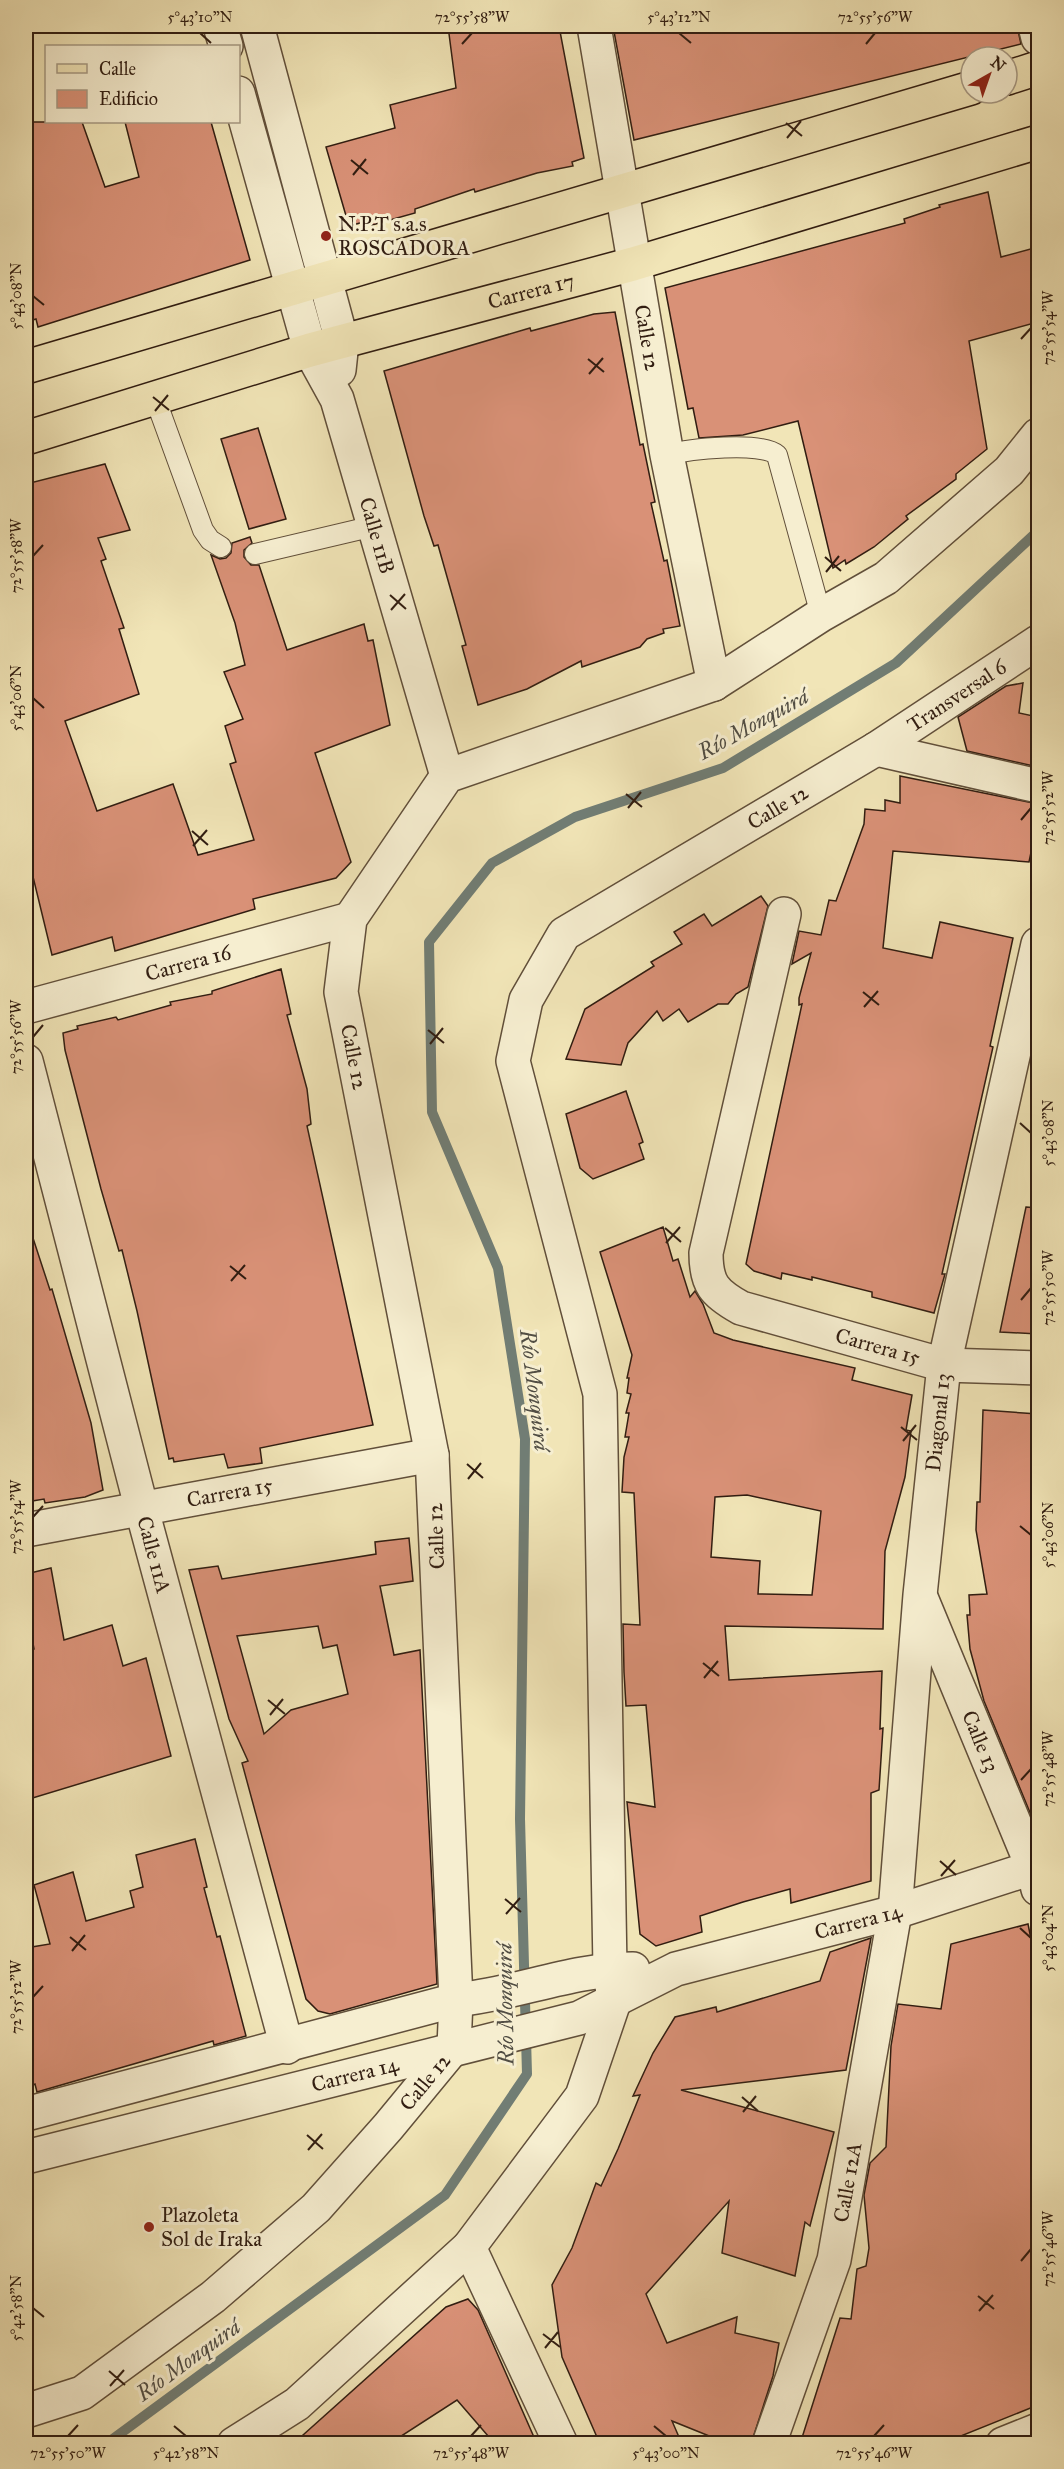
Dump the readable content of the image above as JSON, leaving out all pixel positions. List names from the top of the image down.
{
  "streets": {
    "main road": ["Carrera 17"],
    "street": [
      "Calle 12",
      "Calle 11B",
      "Transversal 6",
      "Carrera 16",
      "Carrera 15",
      "Diagonal 13",
      "Calle 11A",
      "Calle 13",
      "Carrera 14",
      "Calle 12A"
    ]
  },
  "crossings": [
    ["Carrera 17", "Calle 12"],
    ["Carrera 17", "Calle 11B"],
    ["Calle 12", "Calle 11B"],
    ["Calle 12", "Transversal 6"],
    ["Calle 12", "Carrera 16"],
    ["Calle 12", "Carrera 15"],
    ["Calle 12", "Carrera 14"],
    ["Carrera 15", "Diagonal 13"],
    ["Carrera 15", "Calle 11A"],
    ["Diagonal 13", "Calle 13"],
    ["Diagonal 13", "Carrera 14"],
    ["Diagonal 13", "Calle 12A"],
    ["Calle 11A", "Carrera 14"],
    ["Calle 13", "Carrera 14"],
    ["Carrera 14", "Calle 12A"]
  ],
  "water": ["Río Monquirá"],
  "places": ["N.P.T s.a.s ROSCADORA", "Plazoleta Sol de Iraka"],
  "legend": ["Calle", "Edificio"],
  "north": "top right",
  "coordinates": [
    "5°43'10\"N",
    "72°55'58\"W",
    "5°43'12\"N",
    "72°55'56\"W",
    "5°43'08\"N",
    "72°55'54\"W",
    "5°43'06\"N",
    "72°55'52\"W",
    "72°55'50\"W",
    "72°55'48\"W",
    "5°43'04\"N",
    "72°55'46\"W",
    "5°42'58\"N",
    "5°43'00\"N"
  ]
}
